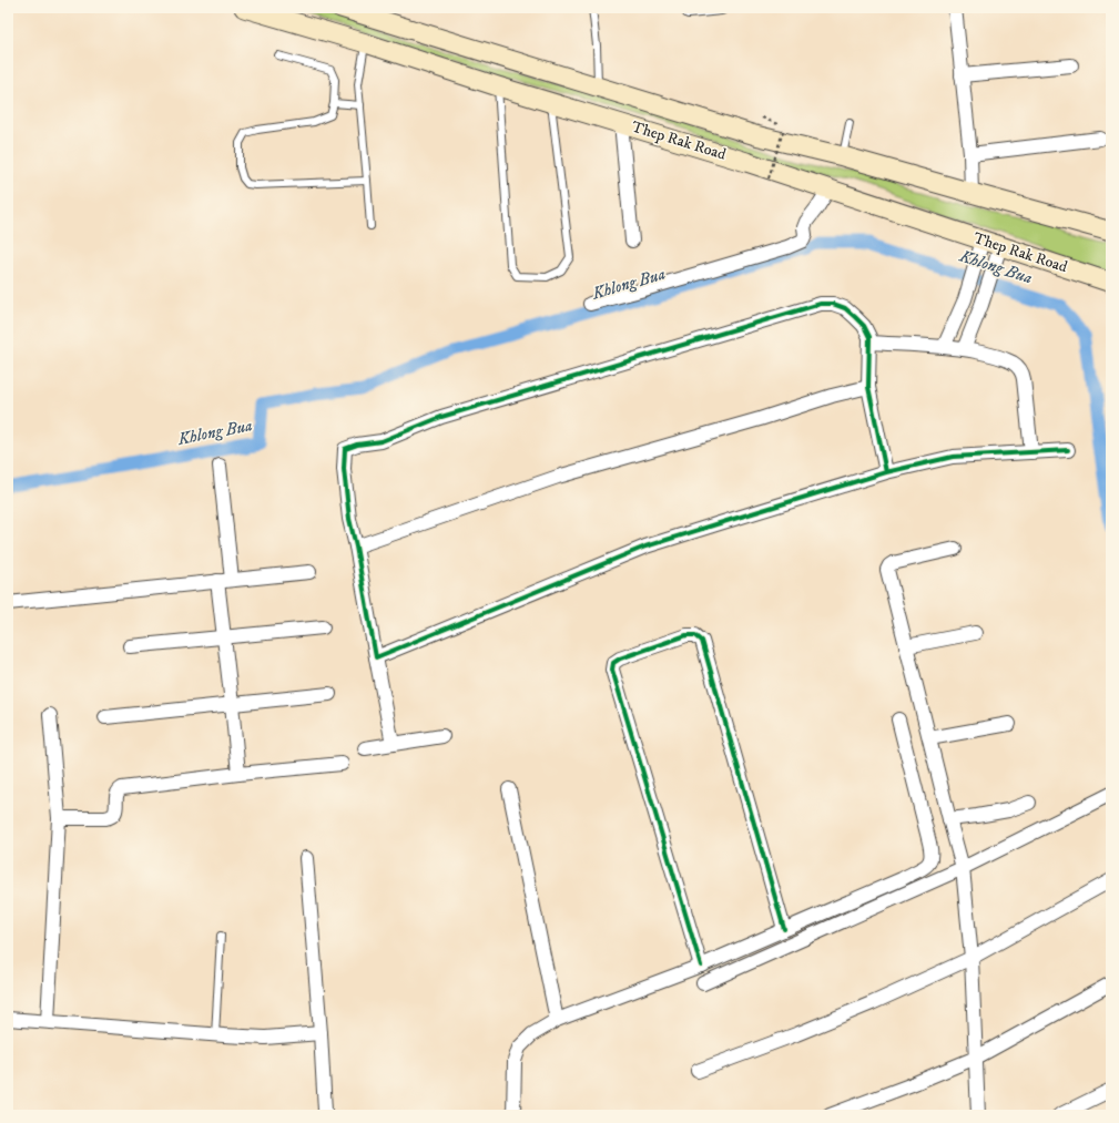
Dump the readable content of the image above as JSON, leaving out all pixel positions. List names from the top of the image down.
{
  "streets": {
    "main road": ["Thep Rak Road"]
  },
  "water": ["Khlong Bua"]
}
